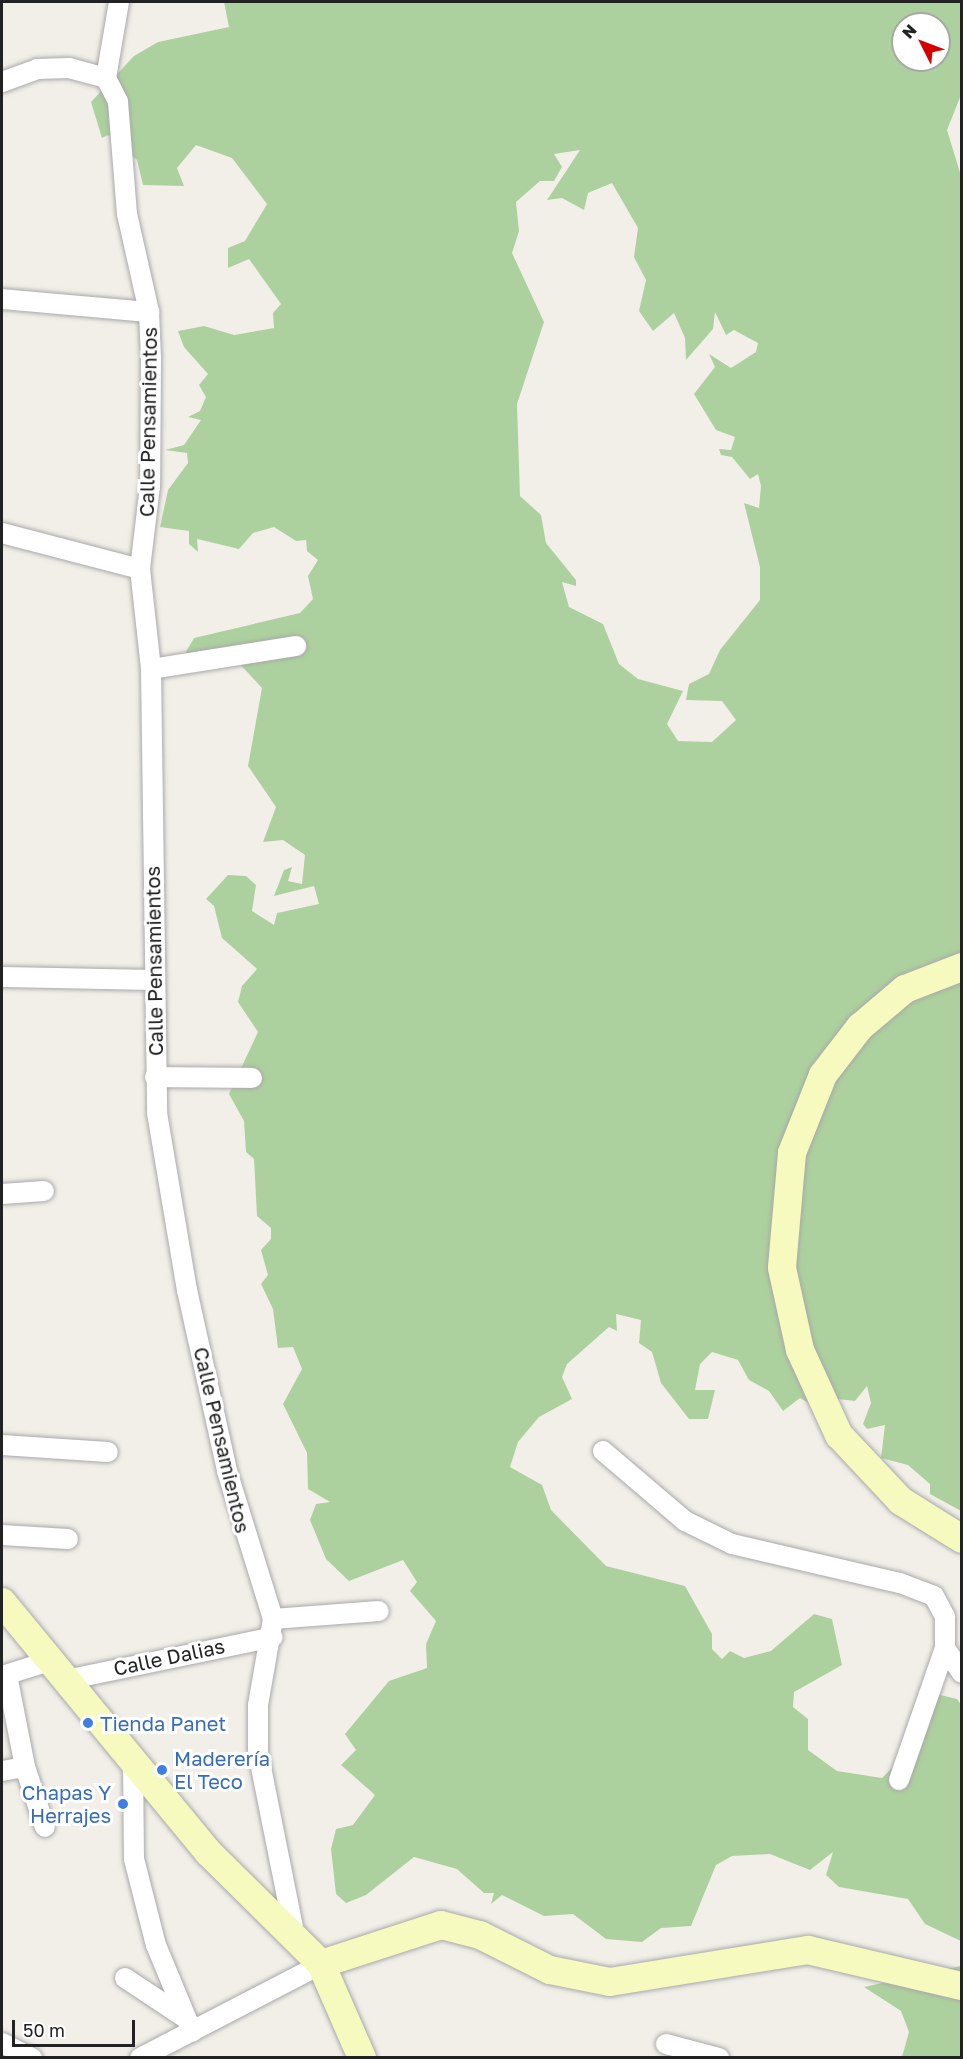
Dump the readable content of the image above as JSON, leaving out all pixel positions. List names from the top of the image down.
{
  "streets": {
    "street": ["Calle Pensamientos", "Calle Dalias"]
  },
  "crossings": [
    ["Calle Pensamientos", "Calle Dalias"]
  ],
  "places": ["Tienda Panet", "Maderería El Teco", "Chapas Y Herrajes"],
  "scale_bar": "50 m",
  "north": "top left"
}
